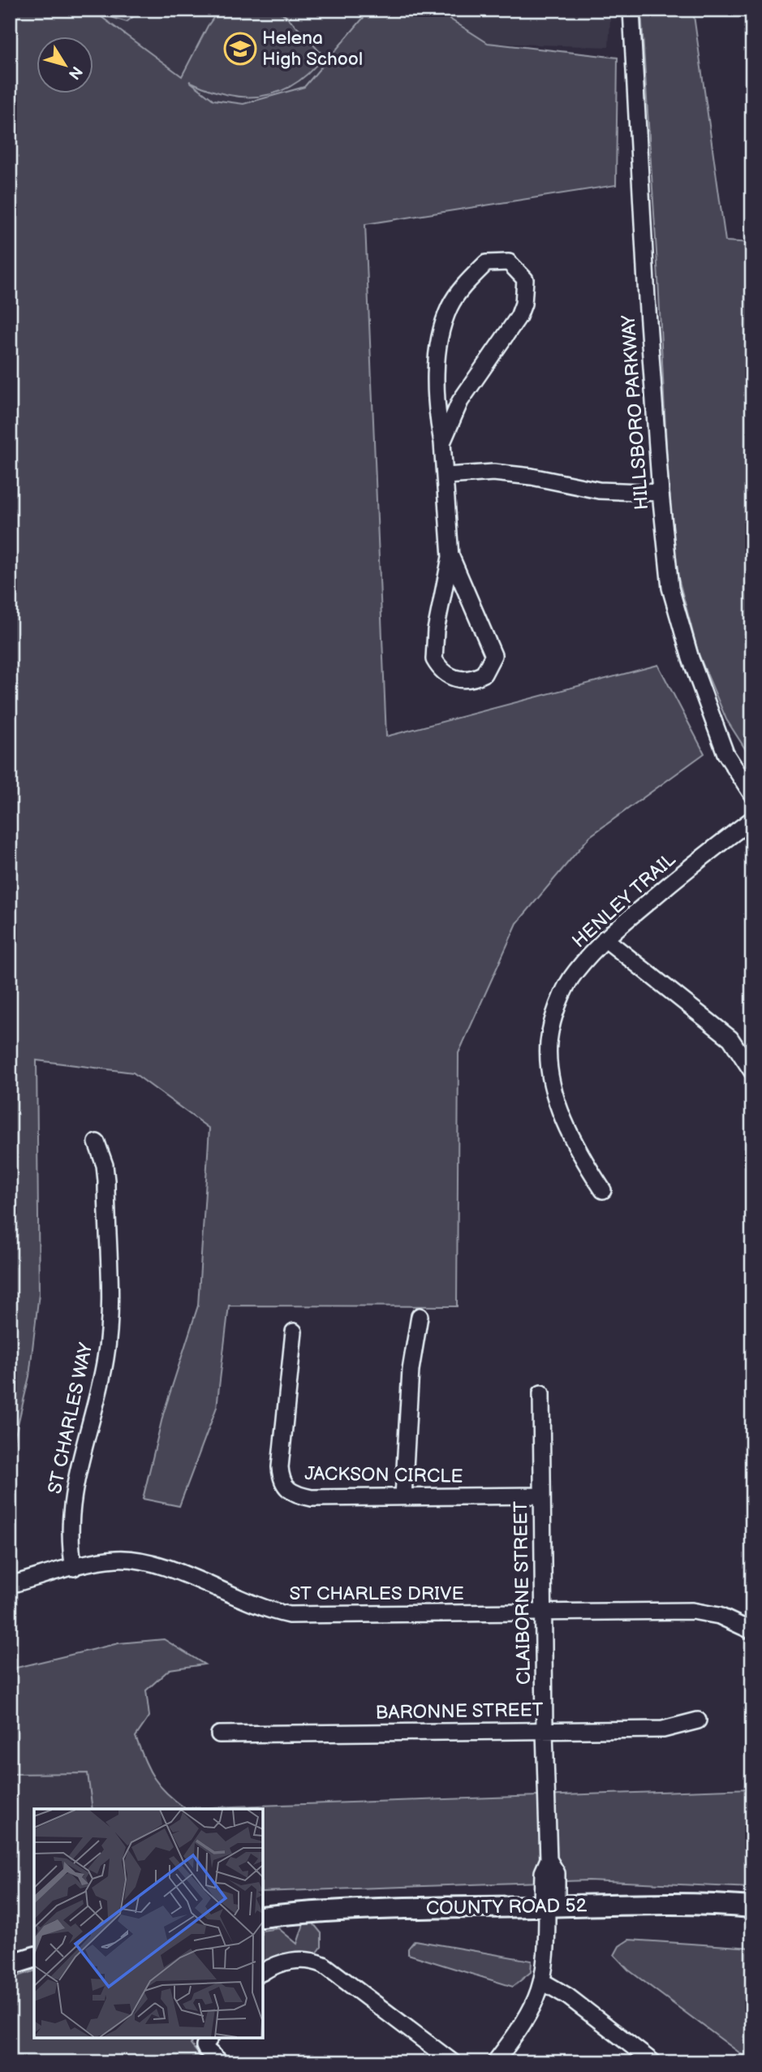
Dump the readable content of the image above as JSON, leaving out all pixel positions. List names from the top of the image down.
{
  "streets": {
    "main road": ["COUNTY ROAD 52"],
    "street": [
      "HILLSBORO PARKWAY",
      "HENLEY TRAIL",
      "ST CHARLES WAY",
      "JACKSON CIRCLE",
      "CLAIBORNE STREET",
      "ST CHARLES DRIVE",
      "BARONNE STREET"
    ]
  },
  "crossings": [
    ["ST CHARLES WAY", "ST CHARLES DRIVE"],
    ["JACKSON CIRCLE", "CLAIBORNE STREET"],
    ["CLAIBORNE STREET", "ST CHARLES DRIVE"],
    ["CLAIBORNE STREET", "BARONNE STREET"],
    ["CLAIBORNE STREET", "COUNTY ROAD 52"]
  ],
  "places": {
    "school or university": ["Helena High School"]
  },
  "north": "bottom right"
}
